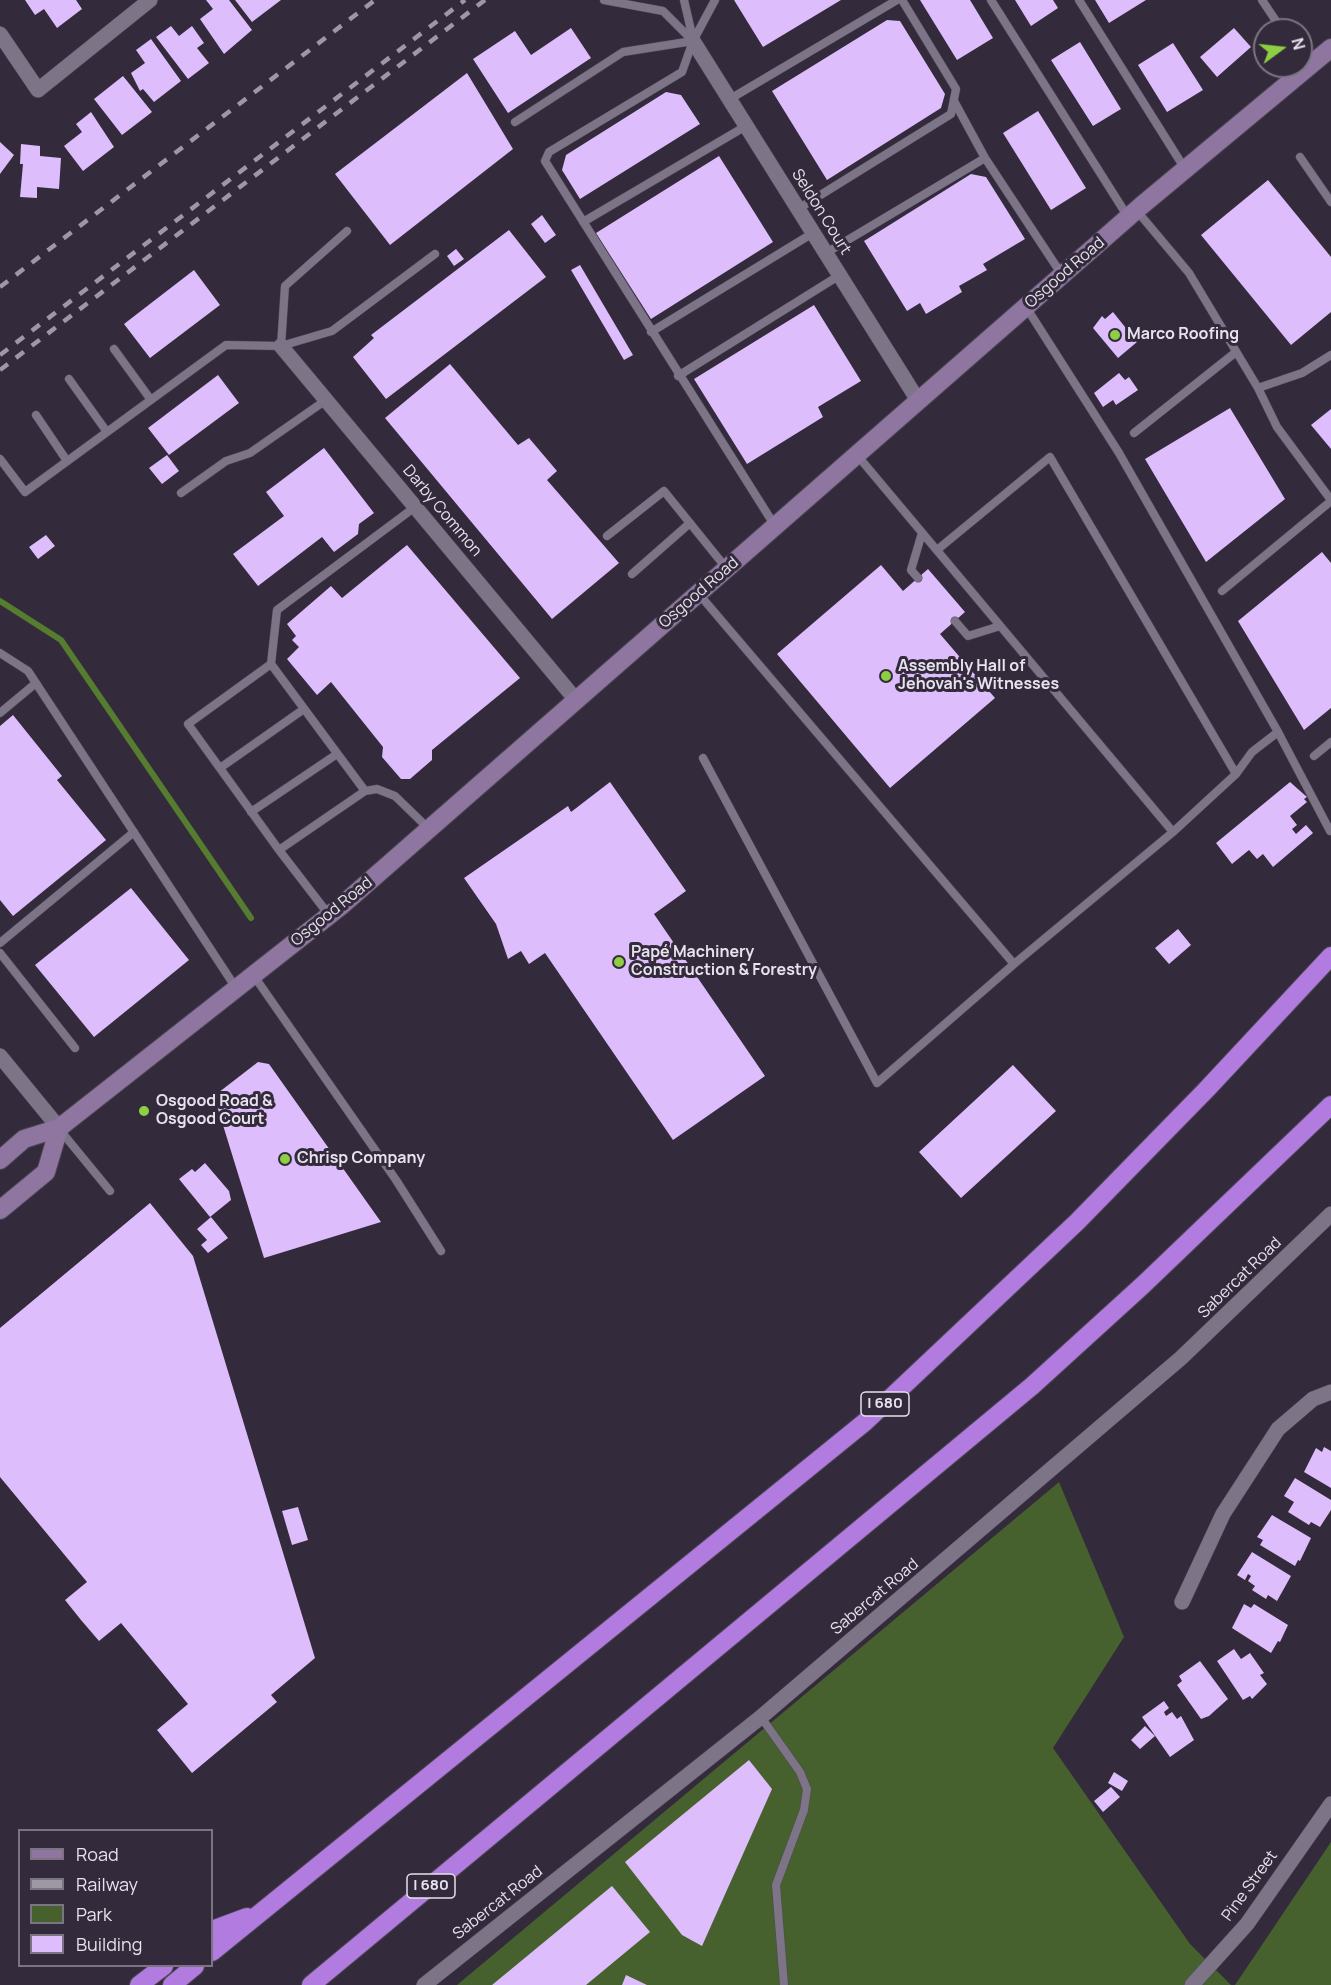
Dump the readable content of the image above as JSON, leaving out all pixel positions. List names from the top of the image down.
{
  "streets": {
    "highway": ["I 680"],
    "main road": ["Osgood Road"],
    "street": [
      "Seldon Court",
      "Darby Common",
      "Sabercat Road",
      "Pine Street"
    ]
  },
  "crossings": [
    ["Seldon Court", "Osgood Road"],
    ["Osgood Road", "Darby Common"]
  ],
  "places": [
    "Marco Roofing",
    "Assembly Hall of Jehovah's Witnesses",
    "Papé Machinery Construction & Forestry",
    "Osgood Road & Osgood Court",
    "Chrisp Company"
  ],
  "legend": [
    "Road",
    "Railway",
    "Park",
    "Building"
  ],
  "north": "right"
}
